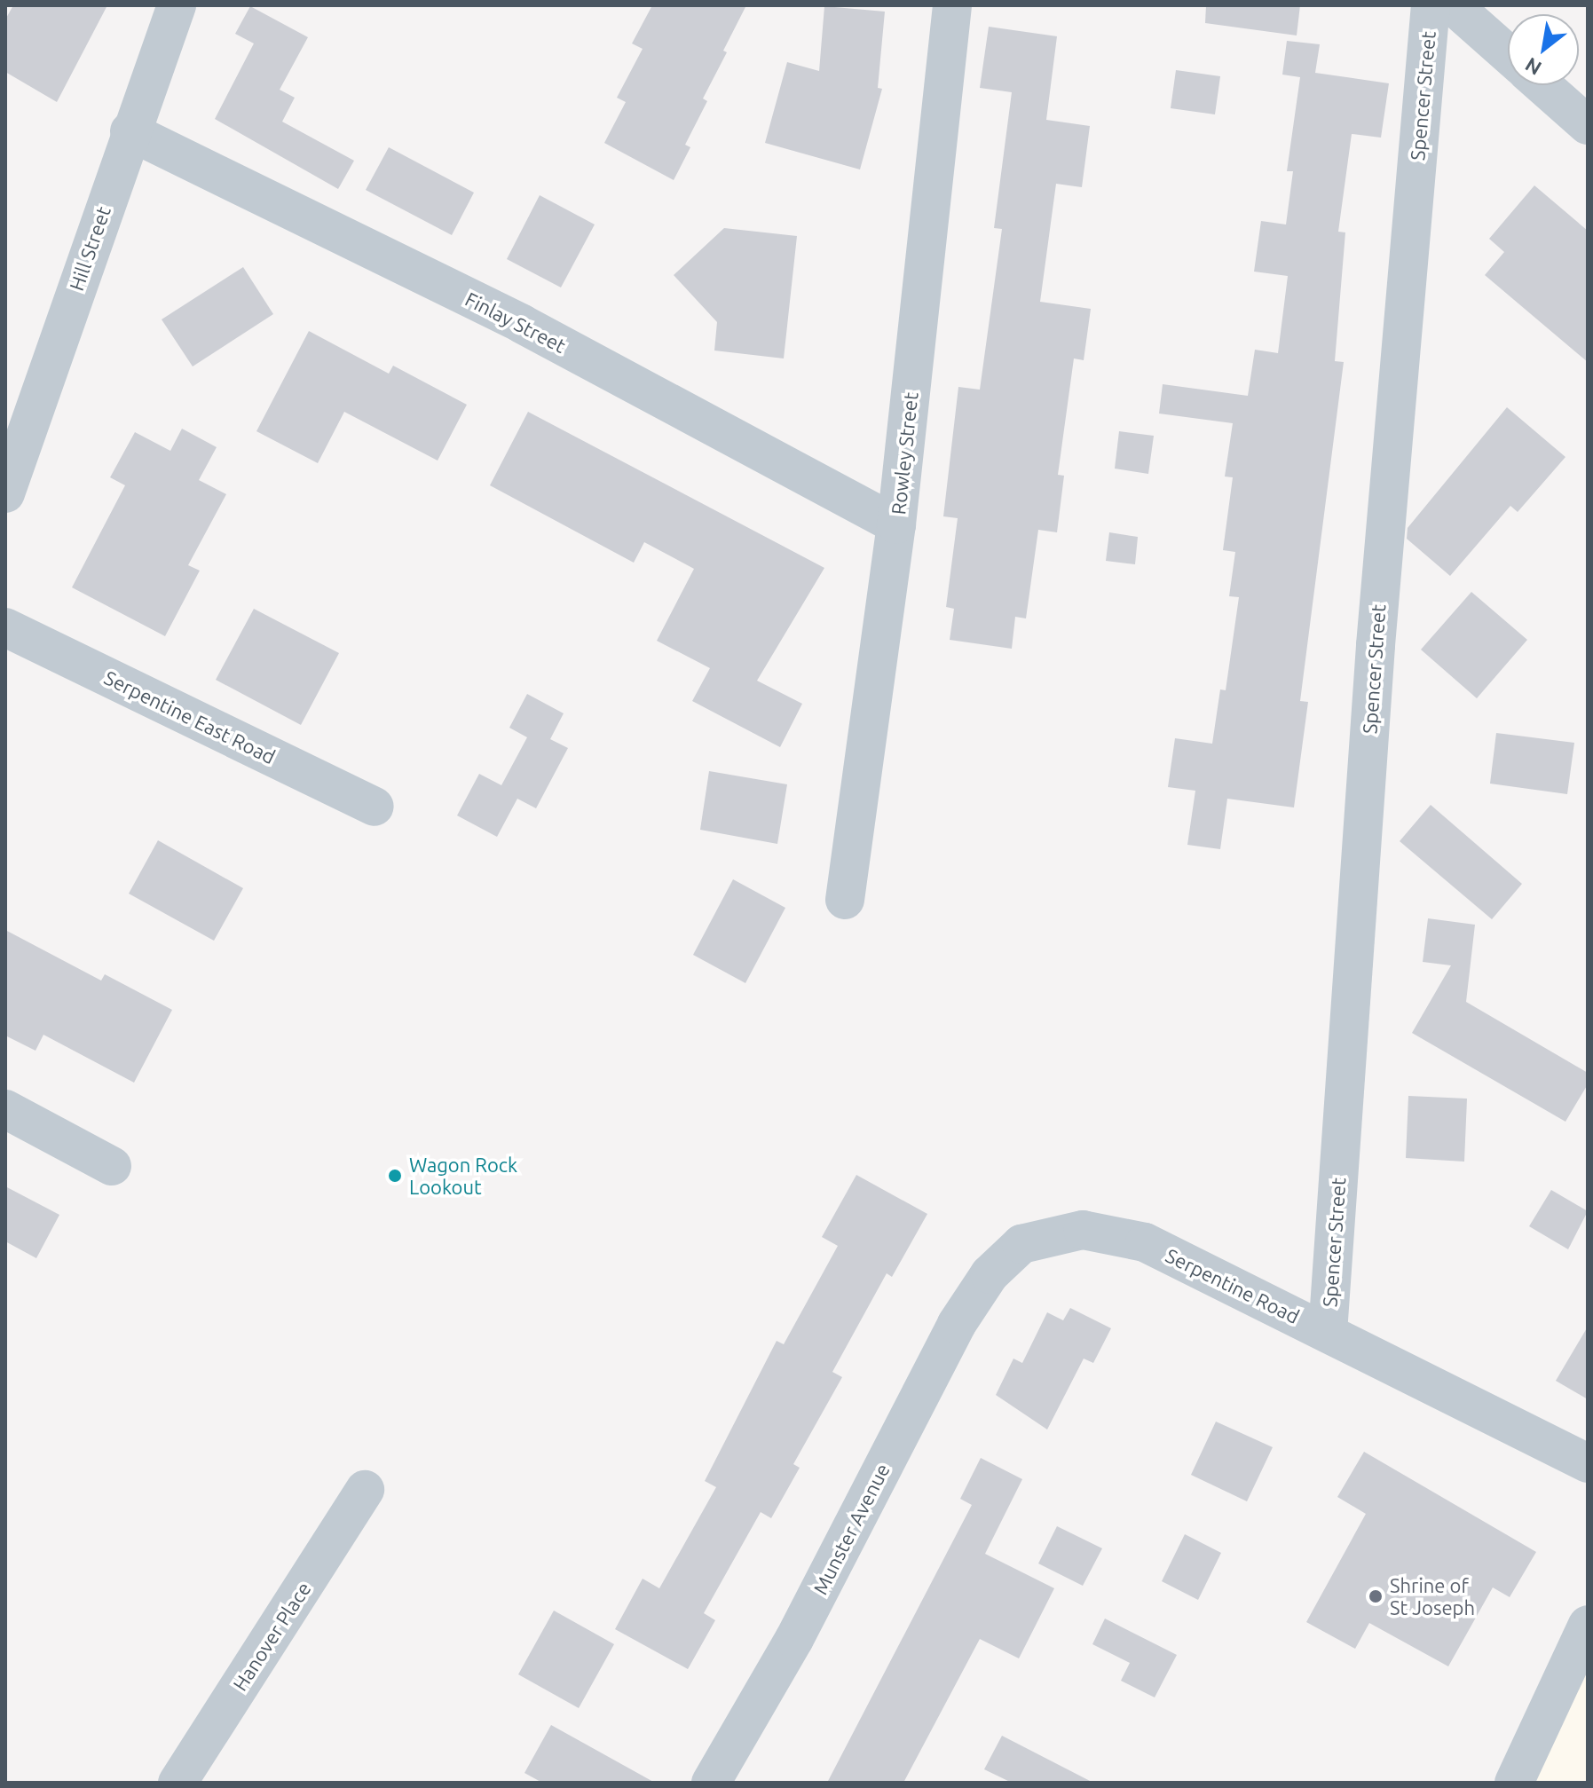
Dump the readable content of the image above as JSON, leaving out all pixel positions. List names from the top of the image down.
{
  "streets": {
    "street": [
      "Spencer Street",
      "Hill Street",
      "Finlay Street",
      "Rowley Street",
      "Serpentine East Road",
      "Serpentine Road",
      "Munster Avenue",
      "Hanover Place"
    ]
  },
  "crossings": [
    ["Spencer Street", "Serpentine Road"],
    ["Hill Street", "Finlay Street"],
    ["Finlay Street", "Rowley Street"],
    ["Serpentine Road", "Munster Avenue"]
  ],
  "places": ["Wagon Rock Lookout", "Shrine of St Joseph"],
  "north": "bottom left"
}
